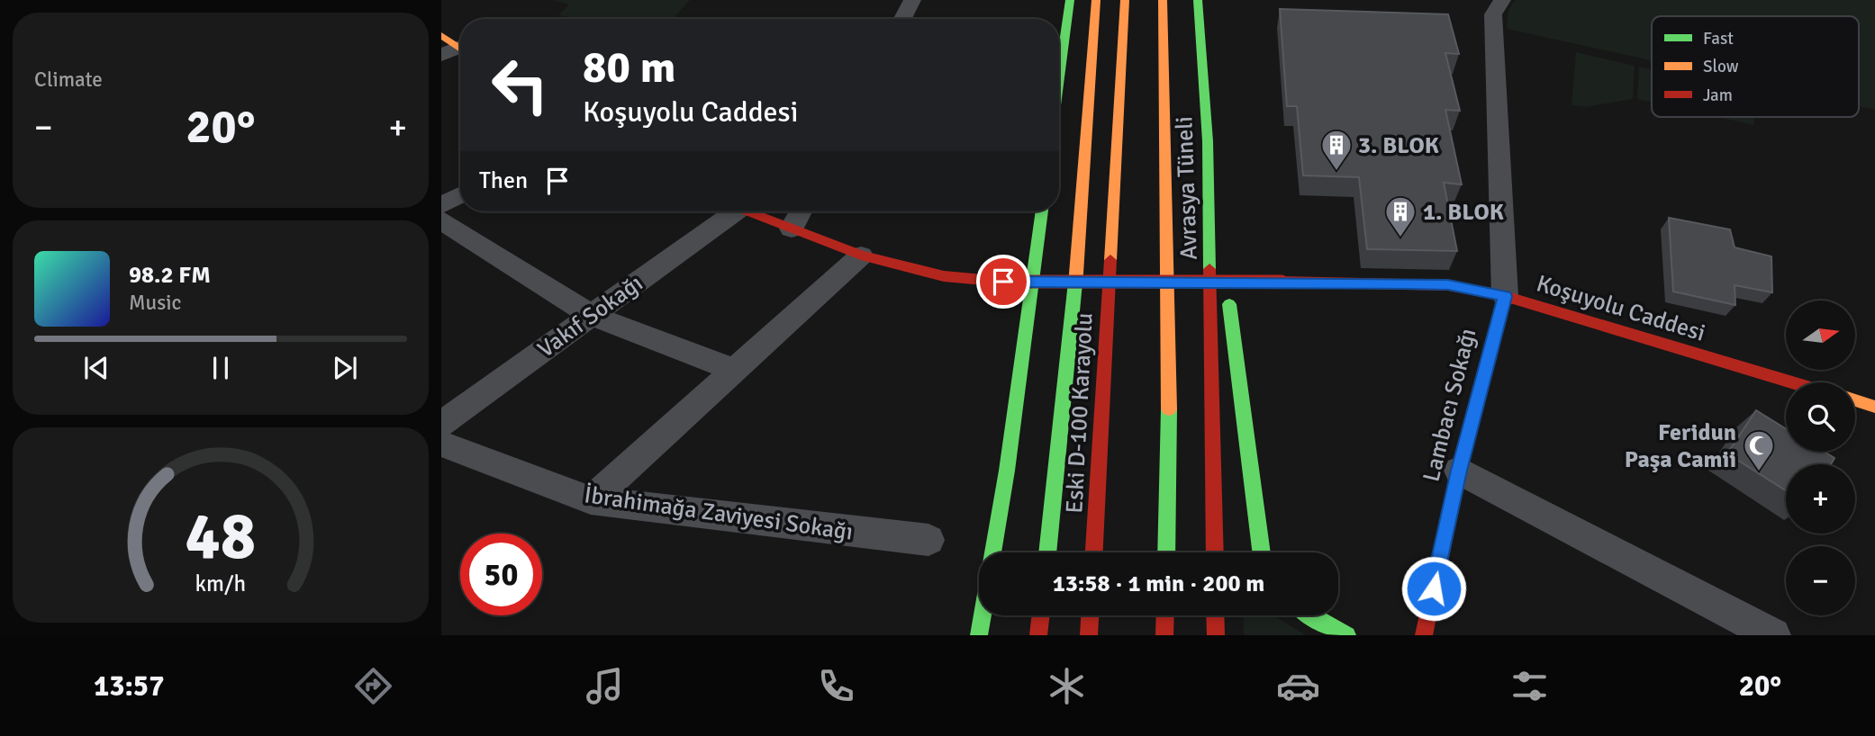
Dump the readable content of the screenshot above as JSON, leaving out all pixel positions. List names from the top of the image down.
{
  "streets": {
    "main road": [
      "Avrasya Tüneli",
      "Koşuyolu Caddesi",
      "Lambacı Sokağı",
      "Eski D-100 Karayolu"
    ],
    "street": ["Vakıf Sokağı", "İbrahimağa Zaviyesi Sokağı"]
  },
  "crossings": [
    ["Koşuyolu Caddesi", "Lambacı Sokağı"]
  ],
  "places": {
    "building": ["3. BLOK", "1. BLOK"],
    "mosque": ["Feridun Paşa Camii"]
  },
  "legend": ["Fast", "Slow", "Jam"],
  "north": "right",
  "page": {
    "tile": "Climate",
    "turn": ["80 m", "Koşuyolu Caddesi"],
    "heat": ["−", "20°", "+"],
    "then": "Then",
    "song": ["98.2 FM", "Music"],
    "map_buttons": ["+", "−"],
    "limit": "50",
    "trip": "13:58 · 1 min · 200 m",
    "tabs": ["13:57", "20°"],
    "gauge": ["48", "km/h"]
  }
}
